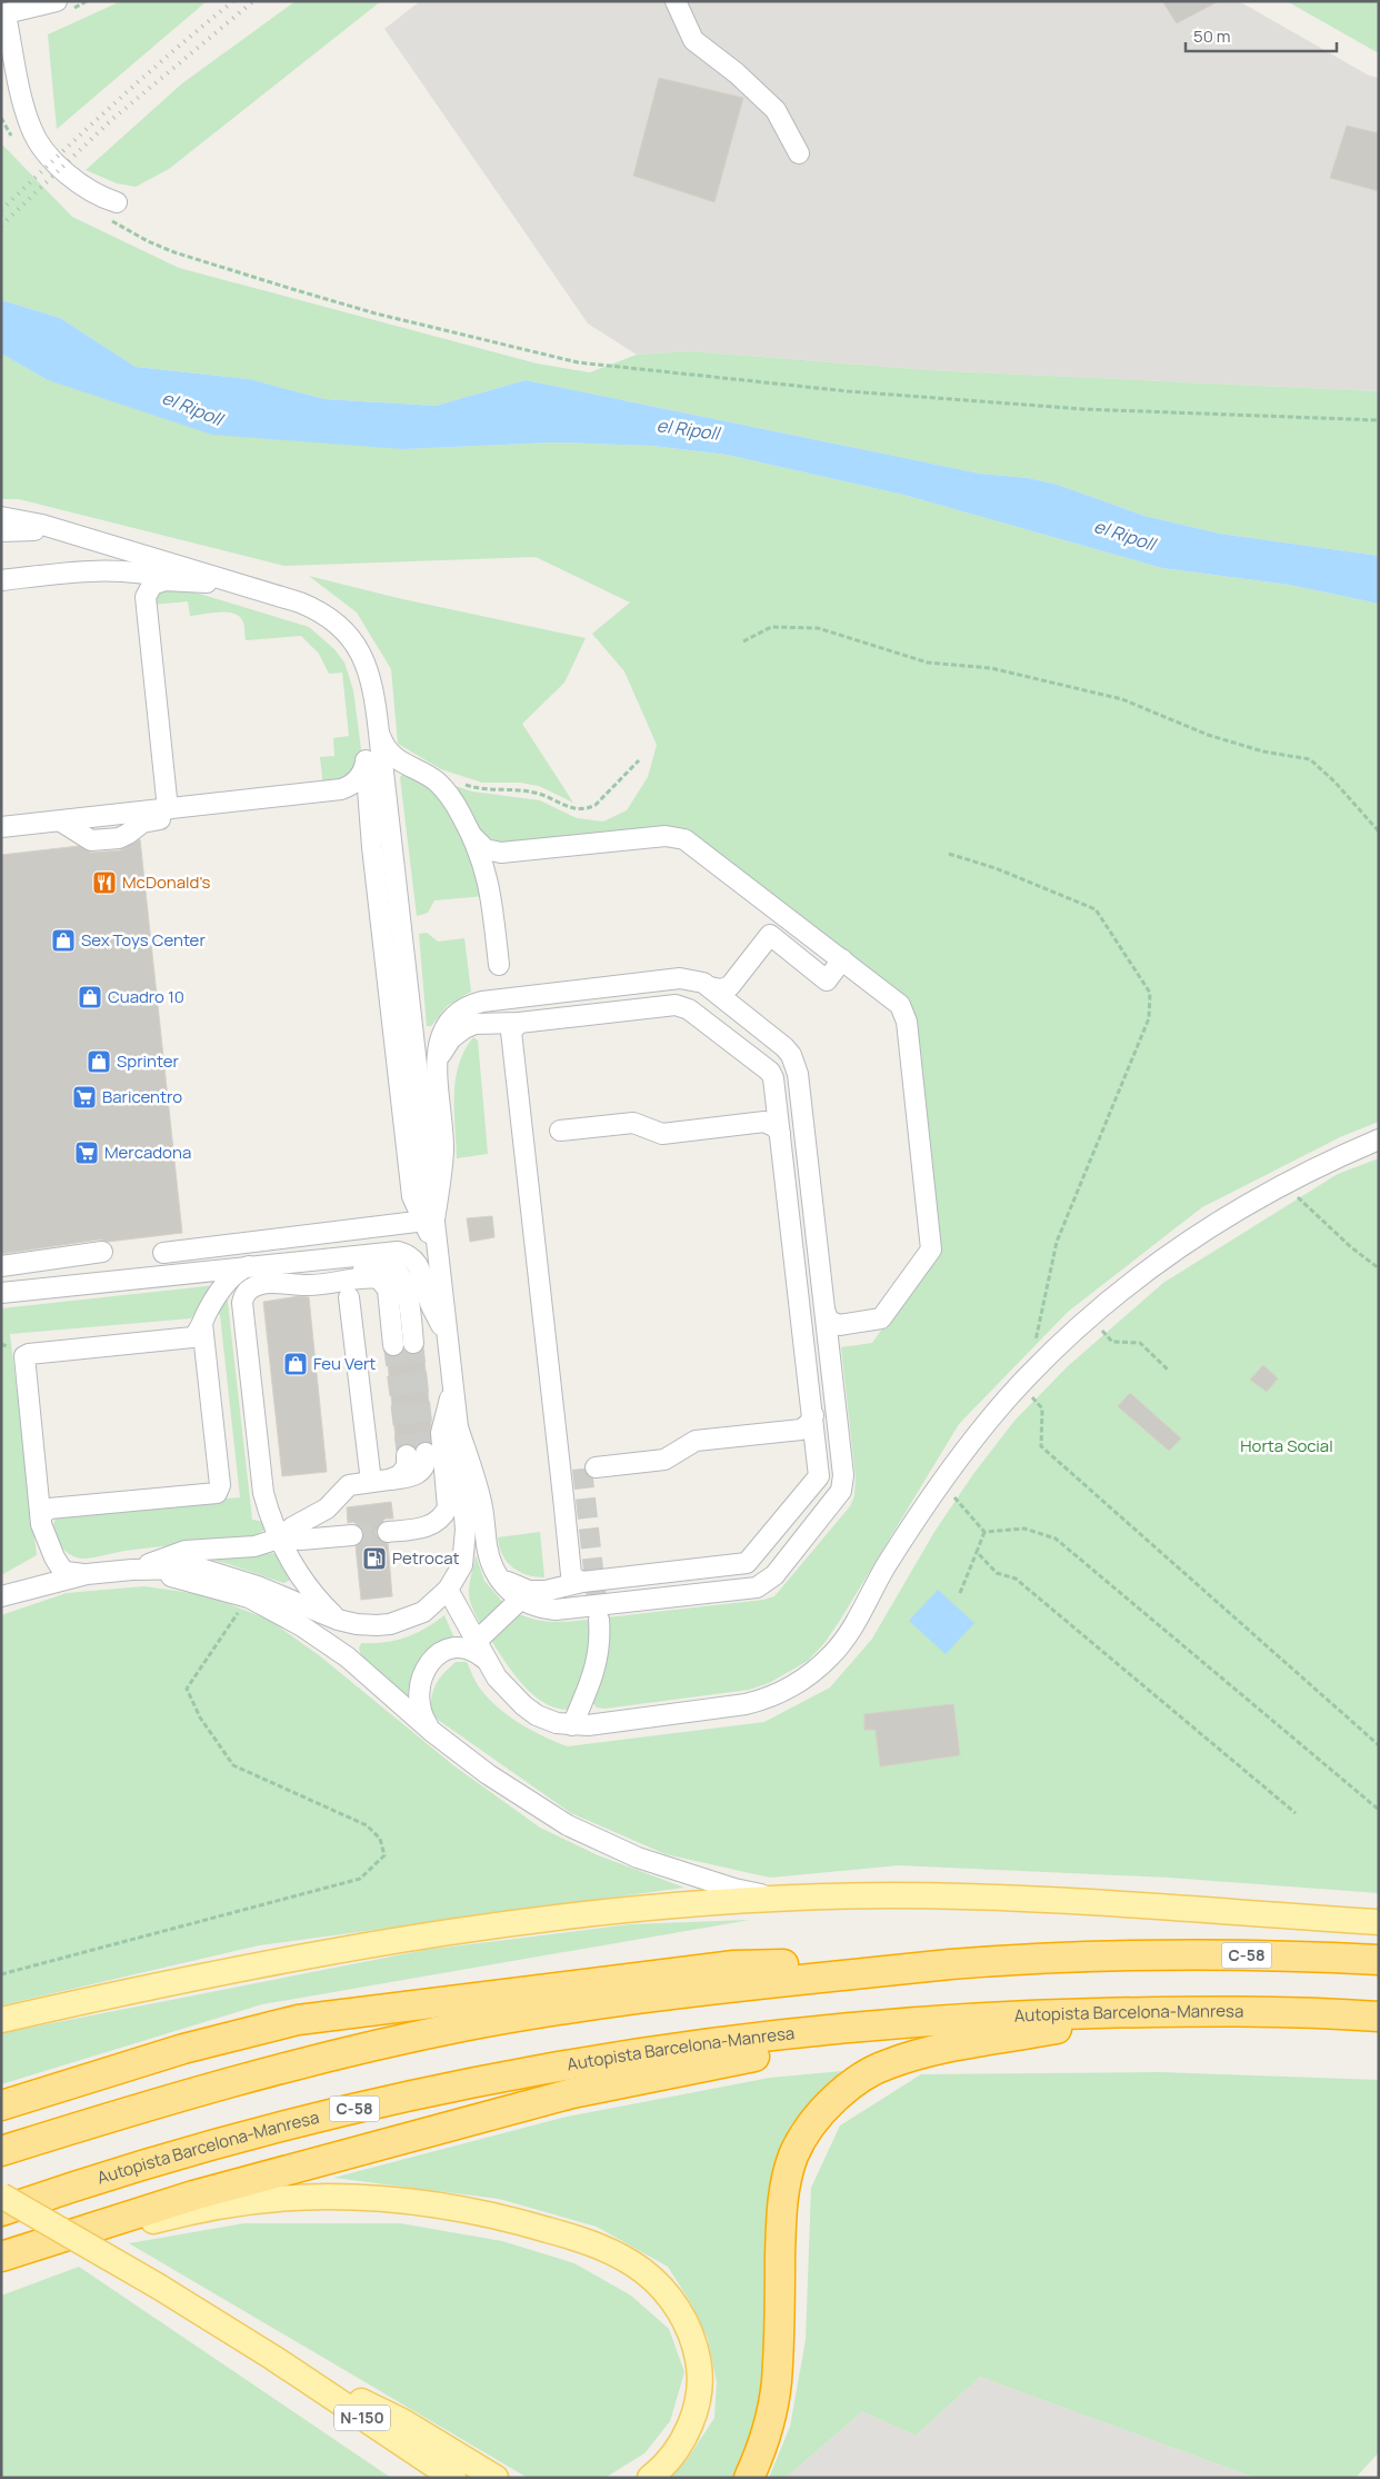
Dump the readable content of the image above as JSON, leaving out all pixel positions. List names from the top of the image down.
{
  "streets": {
    "highway": ["C-58", "Autopista Barcelona-Manresa"],
    "main road": ["N-150"]
  },
  "water": ["el Ripoll"],
  "parks": ["Horta Social"],
  "places": {
    "restaurant": ["McDonald's"],
    "shop": [
      "Sex Toys Center",
      "Cuadro 10",
      "Sprinter",
      "Feu Vert"
    ],
    "supermarket": ["Baricentro", "Mercadona"],
    "fuel station": ["Petrocat"]
  },
  "scale_bar": "50 m"
}
